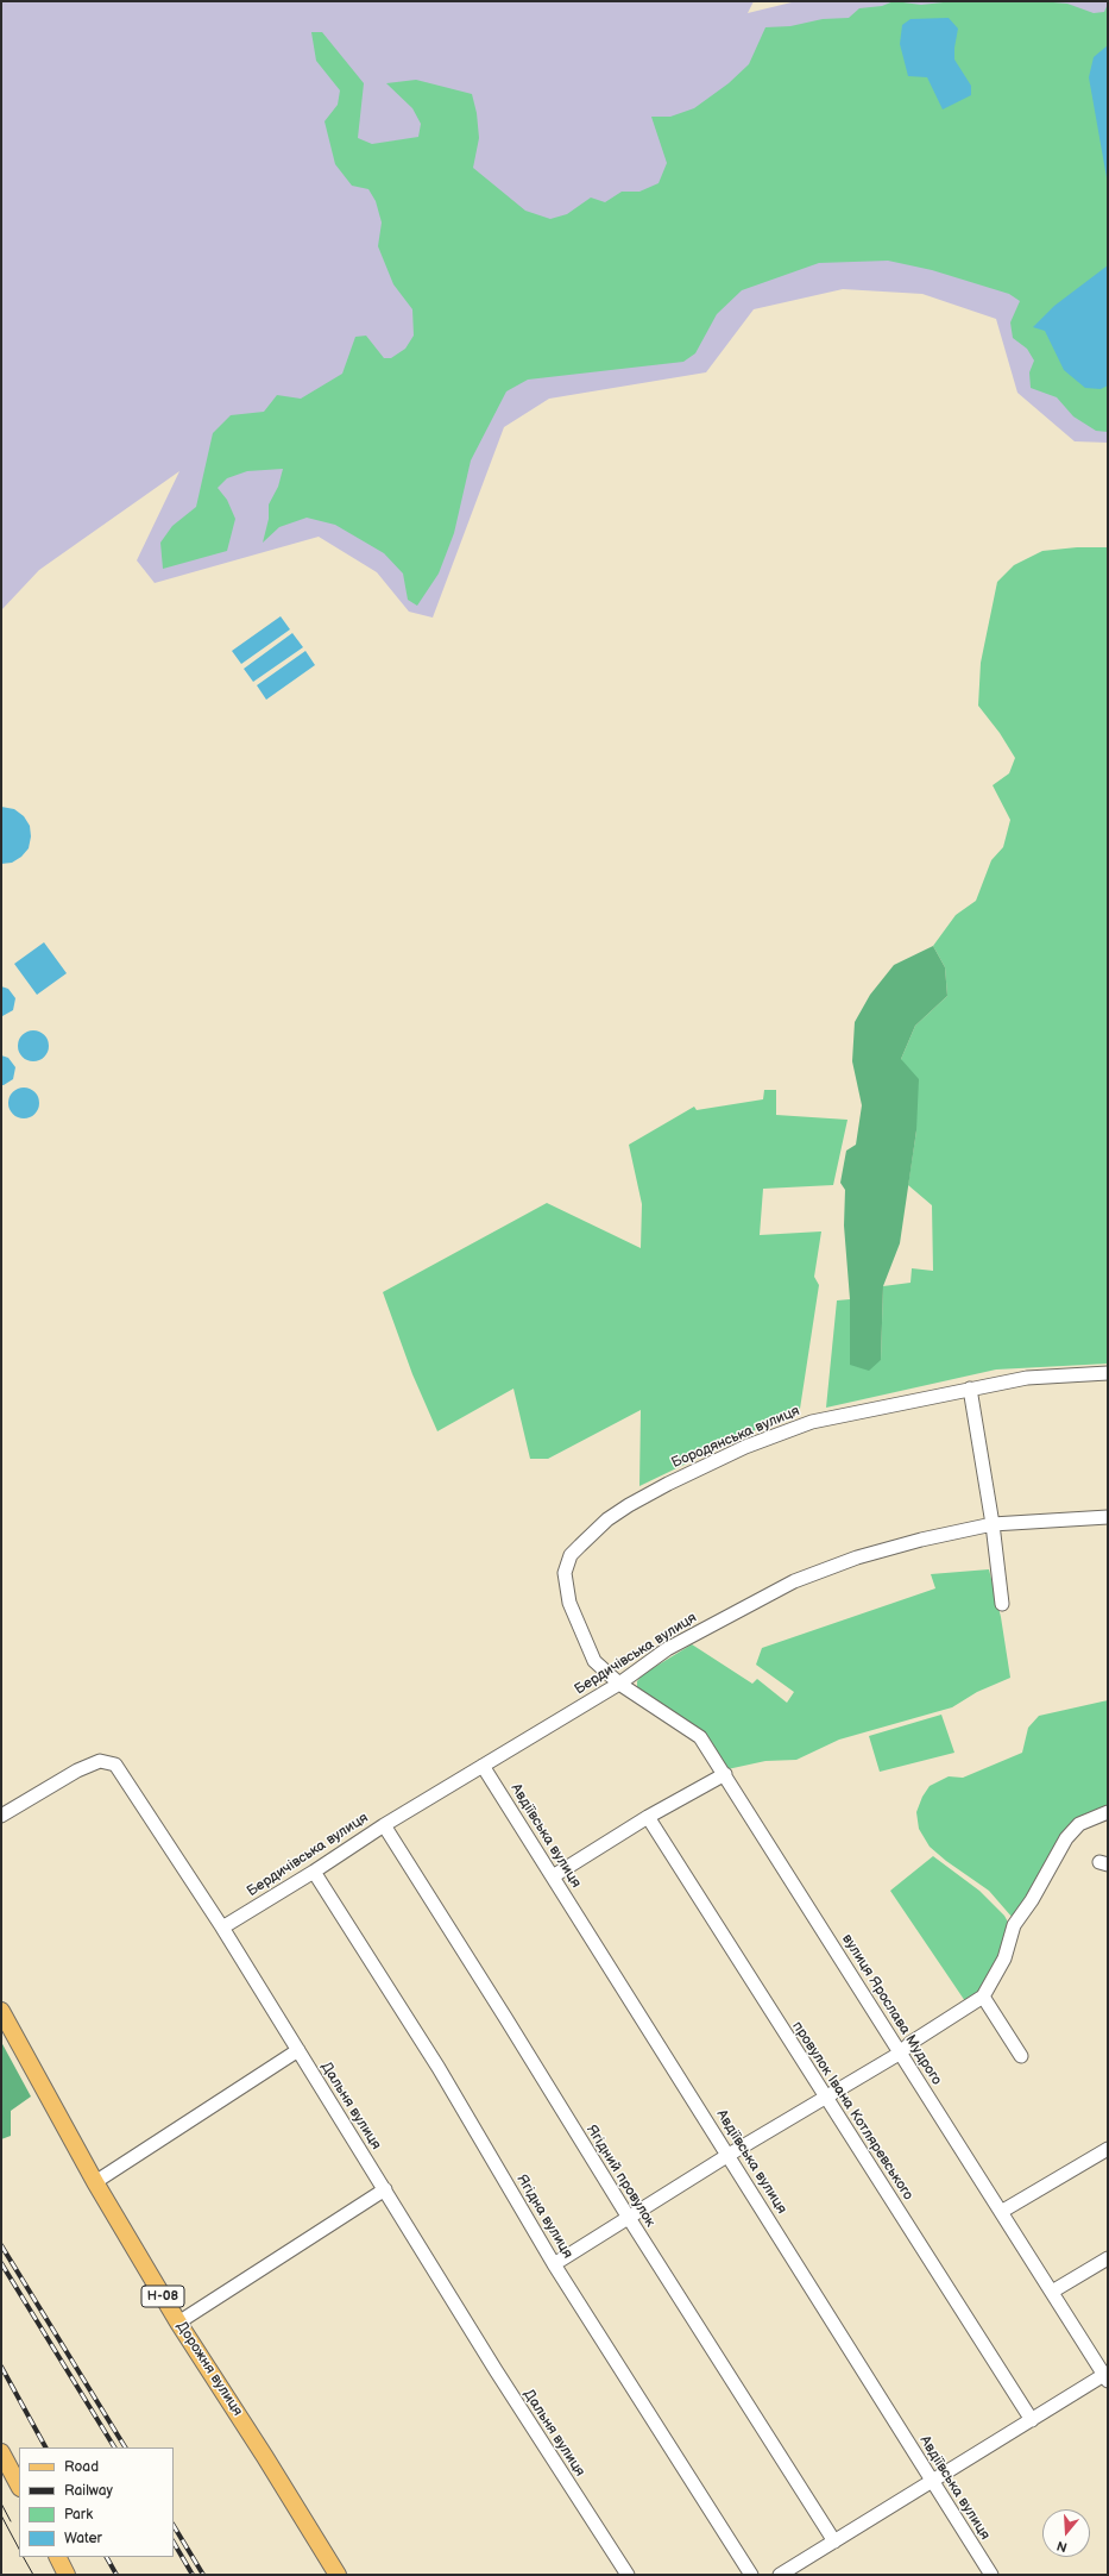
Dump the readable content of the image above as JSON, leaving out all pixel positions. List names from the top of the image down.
{
  "streets": {
    "main road": ["Н-08", "Дорожня вулиця"],
    "street": [
      "Бородянська вулиця",
      "Бердичівська вулиця",
      "Авдіївська вулиця",
      "вулиця Ярослава Мудрого",
      "Дальня вулиця",
      "провулок Івана Котляревського",
      "Ягідний провулок",
      "Ягідна вулиця"
    ]
  },
  "crossings": [
    ["Бородянська вулиця", "Бердичівська вулиця"],
    ["Бородянська вулиця", "вулиця Ярослава Мудрого"],
    ["Бердичівська вулиця", "Авдіївська вулиця"],
    ["Бердичівська вулиця", "вулиця Ярослава Мудрого"],
    ["Бердичівська вулиця", "Дальня вулиця"],
    ["Бердичівська вулиця", "Ягідний провулок"],
    ["Бердичівська вулиця", "Ягідна вулиця"]
  ],
  "legend": [
    "Road",
    "Railway",
    "Park",
    "Water"
  ],
  "north": "bottom"
}
